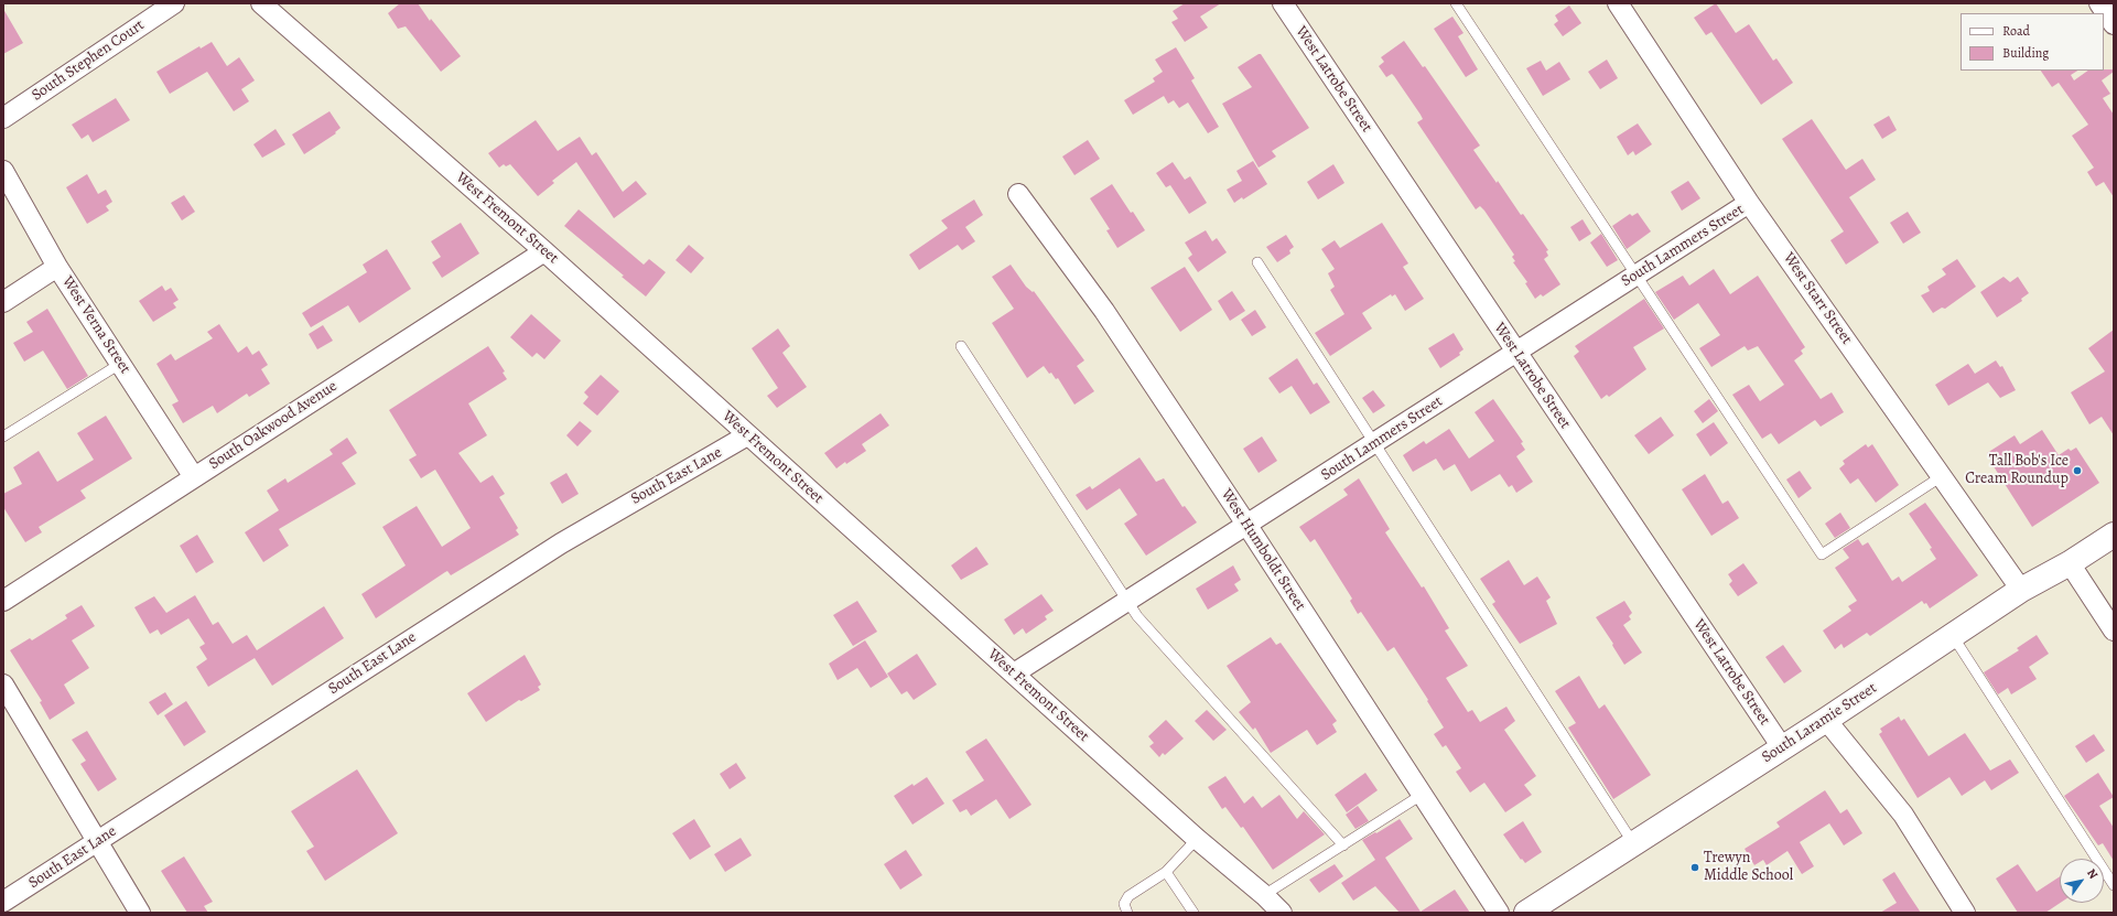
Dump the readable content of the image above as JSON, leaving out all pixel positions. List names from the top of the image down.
{
  "streets": {
    "street": [
      "South Stephen Court",
      "West Latrobe Street",
      "West Fremont Street",
      "South Lammers Street",
      "West Starr Street",
      "West Verna Street",
      "South Oakwood Avenue",
      "South East Lane",
      "West Humboldt Street",
      "South Laramie Street"
    ]
  },
  "crossings": [
    ["West Latrobe Street", "South Lammers Street"],
    ["West Latrobe Street", "South Laramie Street"],
    ["West Fremont Street", "South Lammers Street"],
    ["West Fremont Street", "South Oakwood Avenue"],
    ["West Fremont Street", "South East Lane"],
    ["South Lammers Street", "West Starr Street"],
    ["South Lammers Street", "West Humboldt Street"],
    ["West Starr Street", "South Laramie Street"],
    ["West Verna Street", "South Oakwood Avenue"]
  ],
  "places": ["Tall Bob's Ice Cream Roundup", "Trewyn Middle School"],
  "legend": ["Road", "Building"],
  "north": "top right"
}
